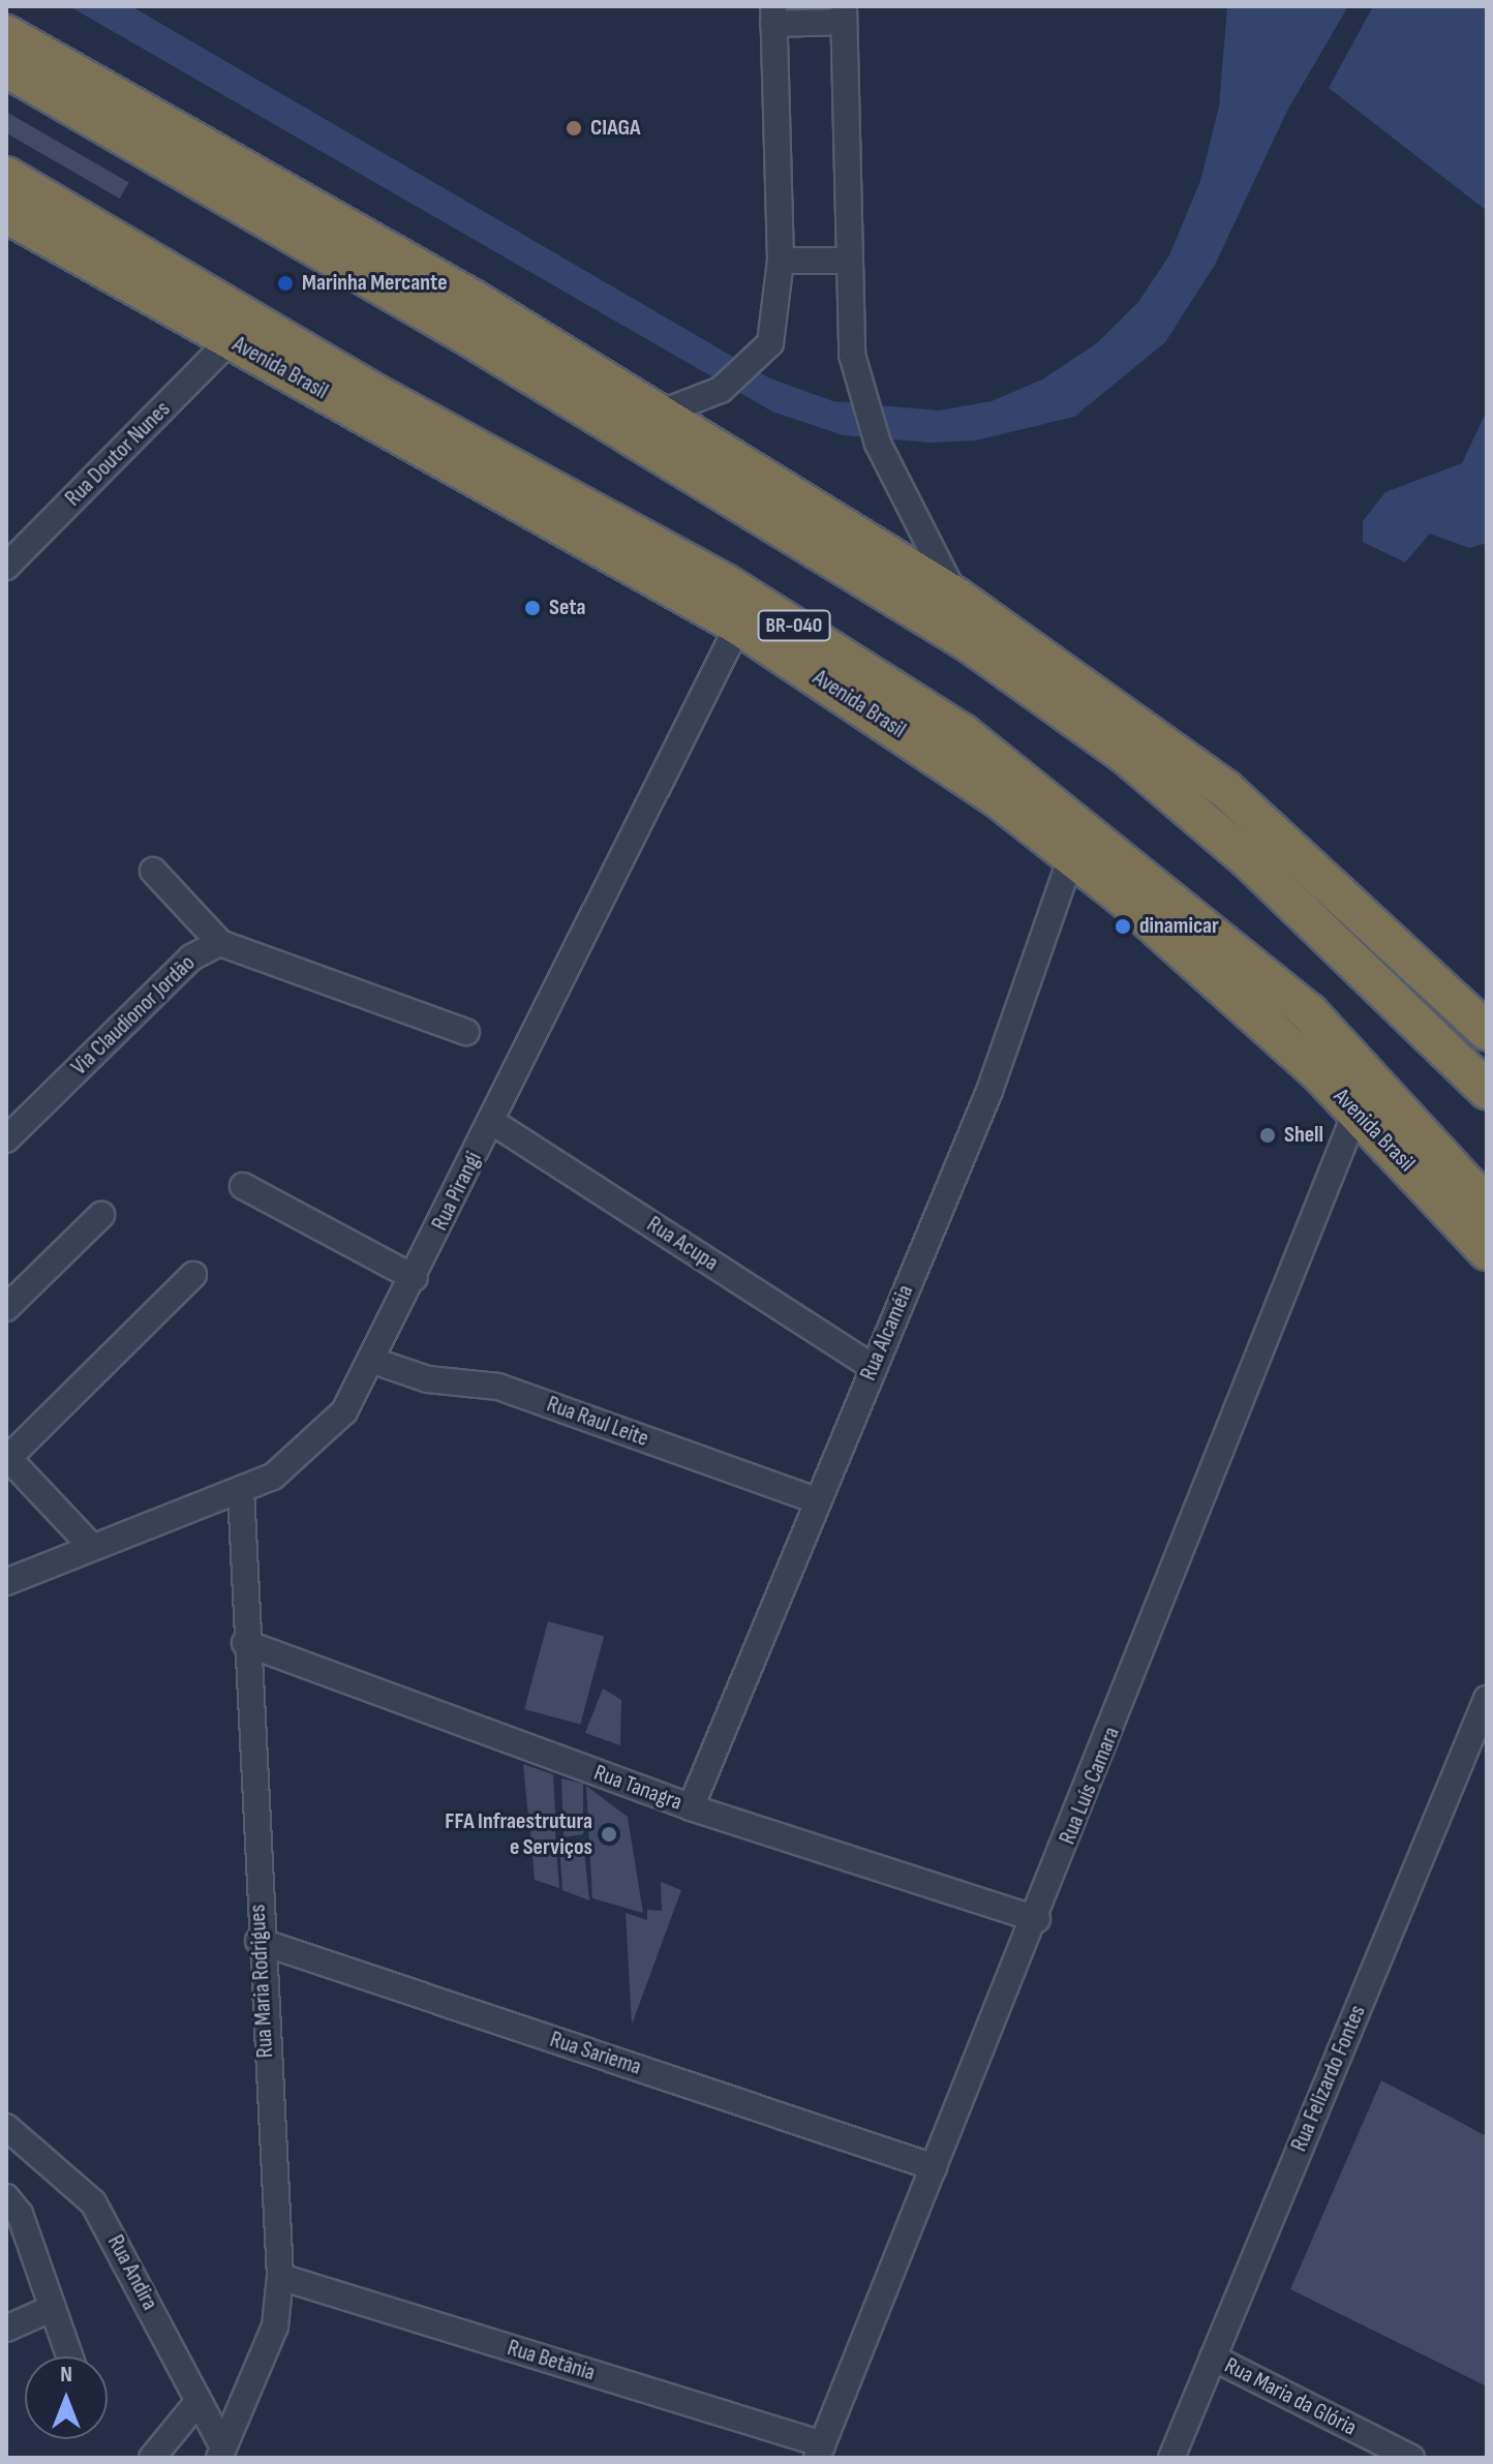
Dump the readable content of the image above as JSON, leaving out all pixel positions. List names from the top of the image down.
{
  "streets": {
    "highway": ["Avenida Brasil", "BR-040"],
    "street": [
      "Rua Doutor Nunes",
      "Via Claudionor Jordão",
      "Rua Pirangi",
      "Rua Acupa",
      "Rua Alcaméia",
      "Rua Raul Leite",
      "Rua Luís Camara",
      "Rua Tanagra",
      "Rua Maria Rodrigues",
      "Rua Sariema",
      "Rua Felizardo Fontes",
      "Rua Andira",
      "Rua Betânia",
      "Rua Maria da Glória"
    ]
  },
  "crossings": [
    ["Avenida Brasil", "Rua Doutor Nunes"],
    ["Avenida Brasil", "Rua Pirangi"],
    ["Avenida Brasil", "Rua Alcaméia"],
    ["Avenida Brasil", "Rua Luís Camara"],
    ["Rua Pirangi", "Rua Acupa"],
    ["Rua Pirangi", "Rua Raul Leite"],
    ["Rua Pirangi", "Rua Maria Rodrigues"],
    ["Rua Acupa", "Rua Alcaméia"],
    ["Rua Alcaméia", "Rua Raul Leite"],
    ["Rua Alcaméia", "Rua Tanagra"],
    ["Rua Luís Camara", "Rua Tanagra"],
    ["Rua Luís Camara", "Rua Sariema"],
    ["Rua Luís Camara", "Rua Betânia"],
    ["Rua Tanagra", "Rua Maria Rodrigues"],
    ["Rua Maria Rodrigues", "Rua Sariema"],
    ["Rua Maria Rodrigues", "Rua Andira"],
    ["Rua Maria Rodrigues", "Rua Betânia"],
    ["Rua Felizardo Fontes", "Rua Maria da Glória"]
  ],
  "places": [
    "CIAGA",
    "Marinha Mercante",
    "Seta",
    "dinamicar",
    "Shell",
    "FFA Infraestrutura e Serviços"
  ],
  "north": "top"
}
